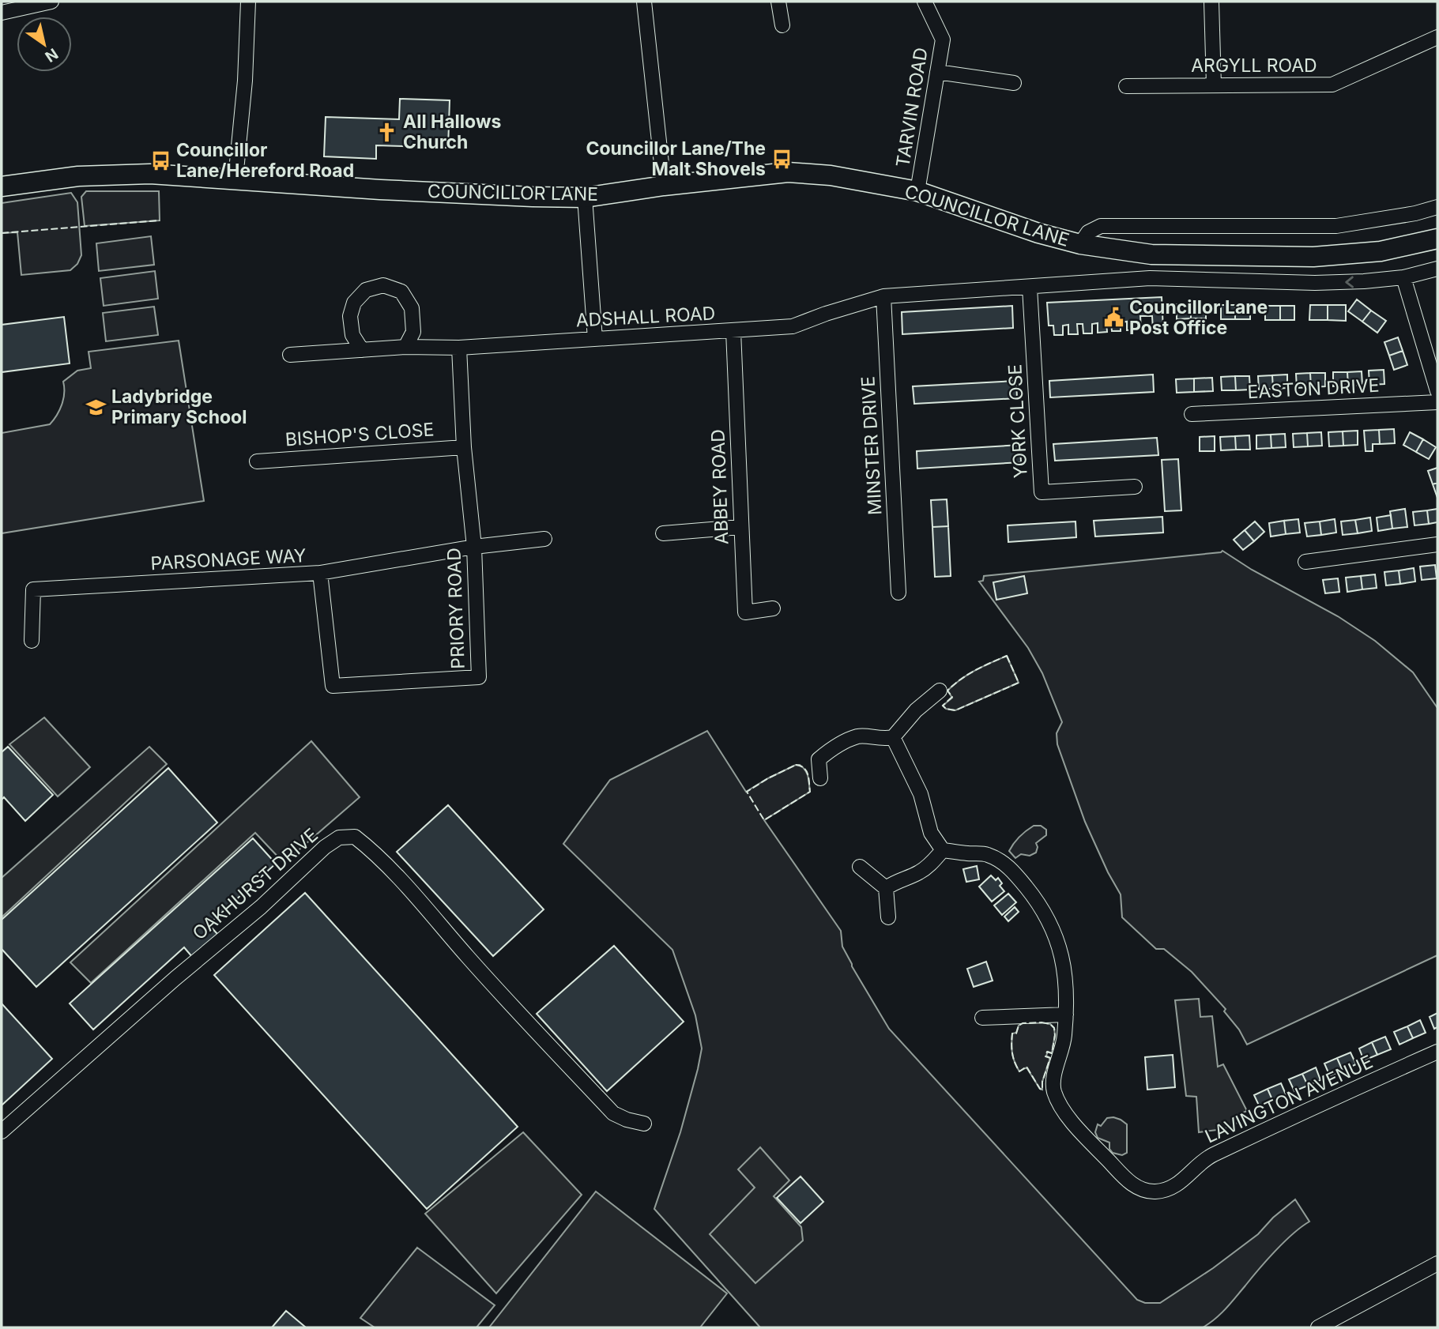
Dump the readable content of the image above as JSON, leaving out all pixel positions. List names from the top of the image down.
{
  "streets": {
    "street": [
      "ARGYLL ROAD",
      "TARVIN ROAD",
      "COUNCILLOR LANE",
      "ADSHALL ROAD",
      "EASTON DRIVE",
      "YORK CLOSE",
      "BISHOP'S CLOSE",
      "MINSTER DRIVE",
      "ABBEY ROAD",
      "PARSONAGE WAY",
      "PRIORY ROAD",
      "OAKHURST DRIVE",
      "LAVINGTON AVENUE"
    ]
  },
  "crossings": [
    ["TARVIN ROAD", "COUNCILLOR LANE"],
    ["ADSHALL ROAD", "MINSTER DRIVE"],
    ["ADSHALL ROAD", "ABBEY ROAD"],
    ["ADSHALL ROAD", "PRIORY ROAD"],
    ["BISHOP'S CLOSE", "PRIORY ROAD"],
    ["PARSONAGE WAY", "PRIORY ROAD"]
  ],
  "places": {
    "church": ["All Hallows Church"],
    "bus stop": ["Councillor Lane/The Malt Shovels", "Councillor Lane/Hereford Road"],
    "public building": ["Councillor Lane Post Office"],
    "school or university": ["Ladybridge Primary School"]
  },
  "north": "bottom right"
}
